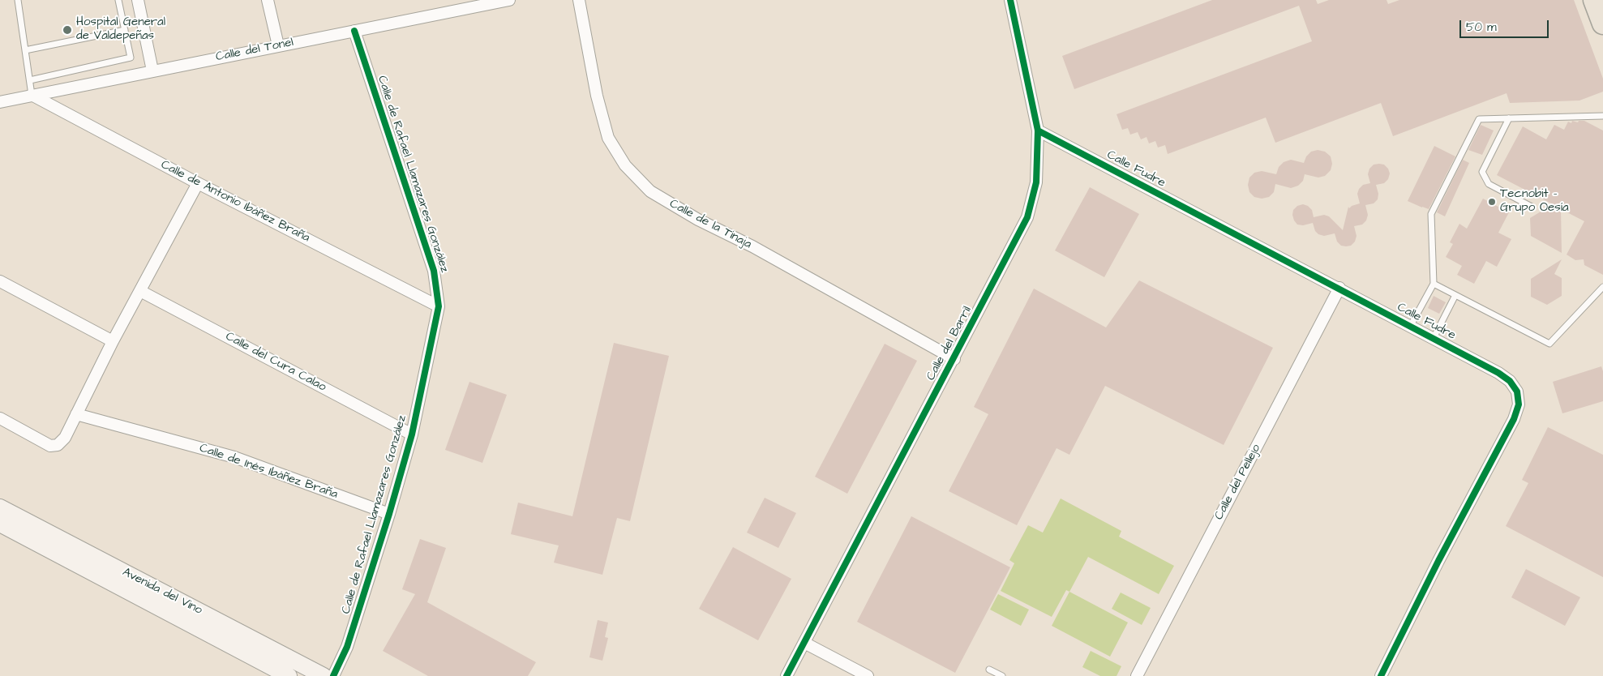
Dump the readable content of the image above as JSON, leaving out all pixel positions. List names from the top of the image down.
{
  "streets": {
    "street": [
      "Calle del Tonel",
      "Calle Fudre",
      "Calle de Rafael Llamazares González",
      "Calle de Antonio Ibáñez Braña",
      "Calle de la Tinaja",
      "Calle del Barril",
      "Calle del Cura Calao",
      "Calle de Inés Ibáñez Braña",
      "Calle del Pellejo",
      "Avenida del Vino"
    ]
  },
  "crossings": [
    ["Calle del Tonel", "Calle de Rafael Llamazares González"],
    ["Calle del Tonel", "Calle de Antonio Ibáñez Braña"],
    ["Calle Fudre", "Calle del Barril"],
    ["Calle Fudre", "Calle del Pellejo"],
    ["Calle de Rafael Llamazares González", "Calle de Antonio Ibáñez Braña"],
    ["Calle de Rafael Llamazares González", "Calle del Cura Calao"],
    ["Calle de Rafael Llamazares González", "Calle de Inés Ibáñez Braña"],
    ["Calle de la Tinaja", "Calle del Barril"]
  ],
  "places": ["Hospital General de Valdepeñas", "Tecnobit - Grupo Oesía"],
  "scale_bar": "50 m"
}
